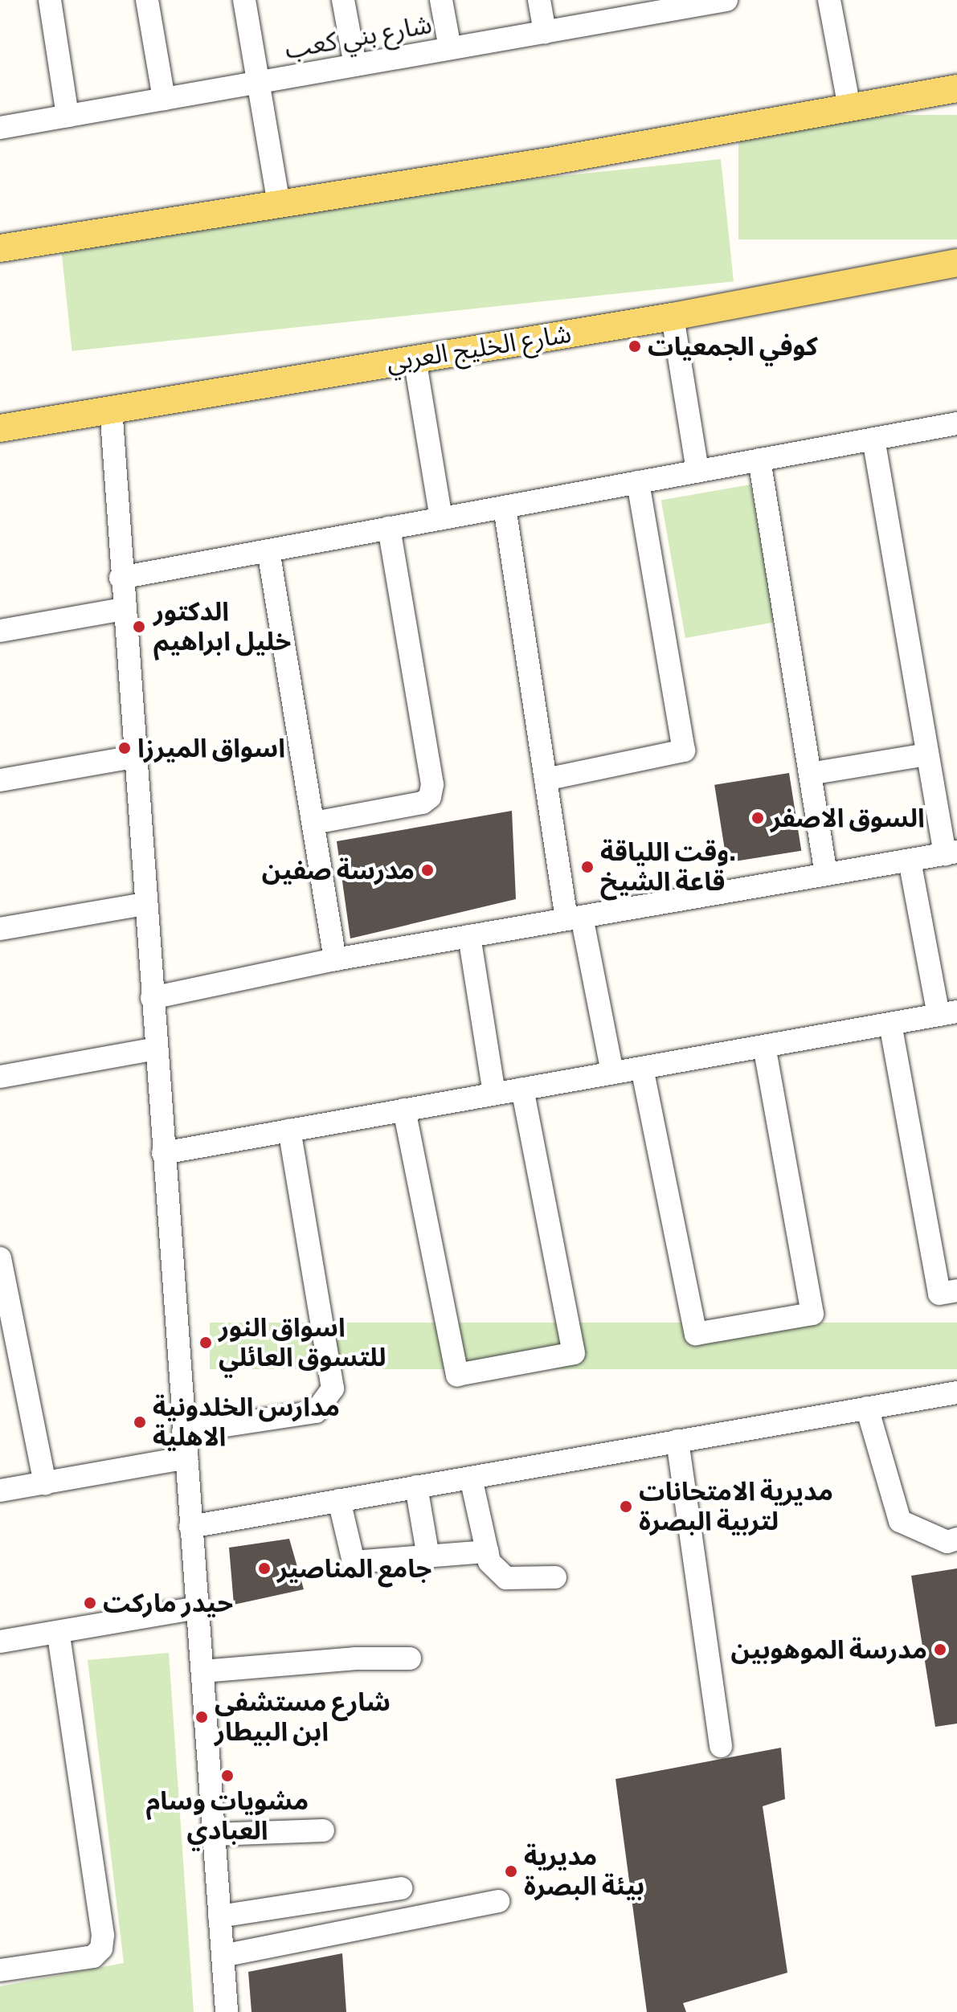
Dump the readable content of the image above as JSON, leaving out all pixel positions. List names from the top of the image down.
{
  "streets": {
    "main road": ["شارع الخليج العربي"],
    "street": ["شارع بني كعب"]
  },
  "places": [
    "كوفي الجمعيات",
    "الدكتور خليل ابراهيم",
    "اسواق الميرزا",
    "السوق الاصفر",
    "وقت اللياقة. قاعة الشيخ",
    "مدرسة صفين",
    "اسواق النور للتسوق العائلي",
    "مدارس الخلدونية الاهلية",
    "مديرية الامتحانات لتربية البصرة",
    "جامع المناصير",
    "حيدر ماركت",
    "مدرسة الموهوبين",
    "شارع مستشفى ابن البيطار",
    "مشويات وسام العبادي",
    "مديرية بيئة البصرة"
  ]
}
